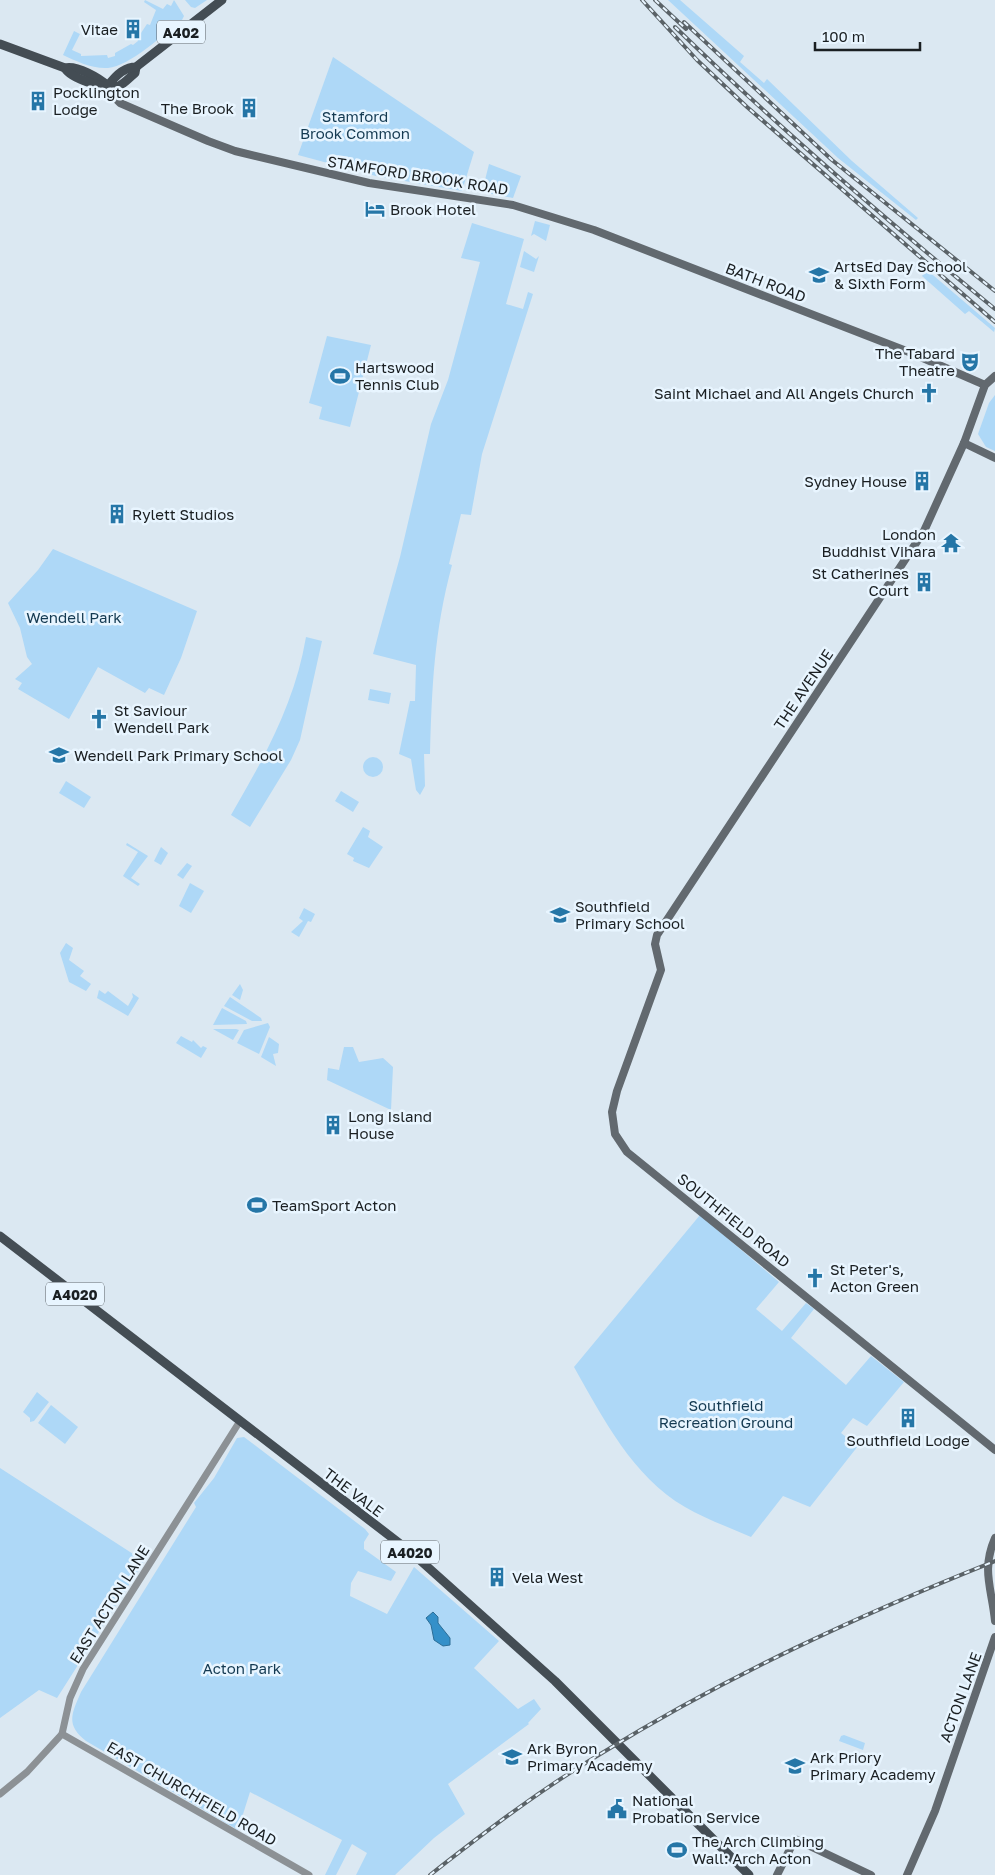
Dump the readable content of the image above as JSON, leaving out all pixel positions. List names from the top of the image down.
{
  "streets": {
    "main road": [
      "A402",
      "STAMFORD BROOK ROAD",
      "BATH ROAD",
      "THE AVENUE",
      "SOUTHFIELD ROAD",
      "A4020",
      "THE VALE",
      "ACTON LANE"
    ],
    "street": ["EAST ACTON LANE", "EAST CHURCHFIELD ROAD"]
  },
  "crossings": [
    ["A402", "STAMFORD BROOK ROAD"],
    ["STAMFORD BROOK ROAD", "BATH ROAD"],
    ["BATH ROAD", "THE AVENUE"],
    ["THE AVENUE", "SOUTHFIELD ROAD"],
    ["THE VALE", "EAST ACTON LANE"],
    ["EAST ACTON LANE", "EAST CHURCHFIELD ROAD"]
  ],
  "parks": [
    "Stamford Brook Common",
    "Wendell Park",
    "Southfield Recreation Ground",
    "Acton Park"
  ],
  "places": {
    "building": [
      "Vitae",
      "Pocklington Lodge",
      "The Brook",
      "Sydney House",
      "Rylett Studios",
      "St Catherines Court",
      "Long Island House",
      "Southfield Lodge",
      "Vela West"
    ],
    "hotel": ["Brook Hotel"],
    "school or university": [
      "ArtsEd Day School & Sixth Form",
      "Wendell Park Primary School",
      "Southfield Primary School",
      "Ark Byron Primary Academy",
      "Ark Priory Primary Academy"
    ],
    "theatre": ["The Tabard Theatre"],
    "sports": ["Hartswood Tennis Club", "TeamSport Acton", "The Arch Climbing Wall: Arch Acton"],
    "church": ["Saint Michael and All Angels Church", "St Saviour Wendell Park", "St Peter's, Acton Green"],
    "temple": ["London Buddhist Vihara"],
    "public building": ["National Probation Service"]
  },
  "scale_bar": "100 m"
}
